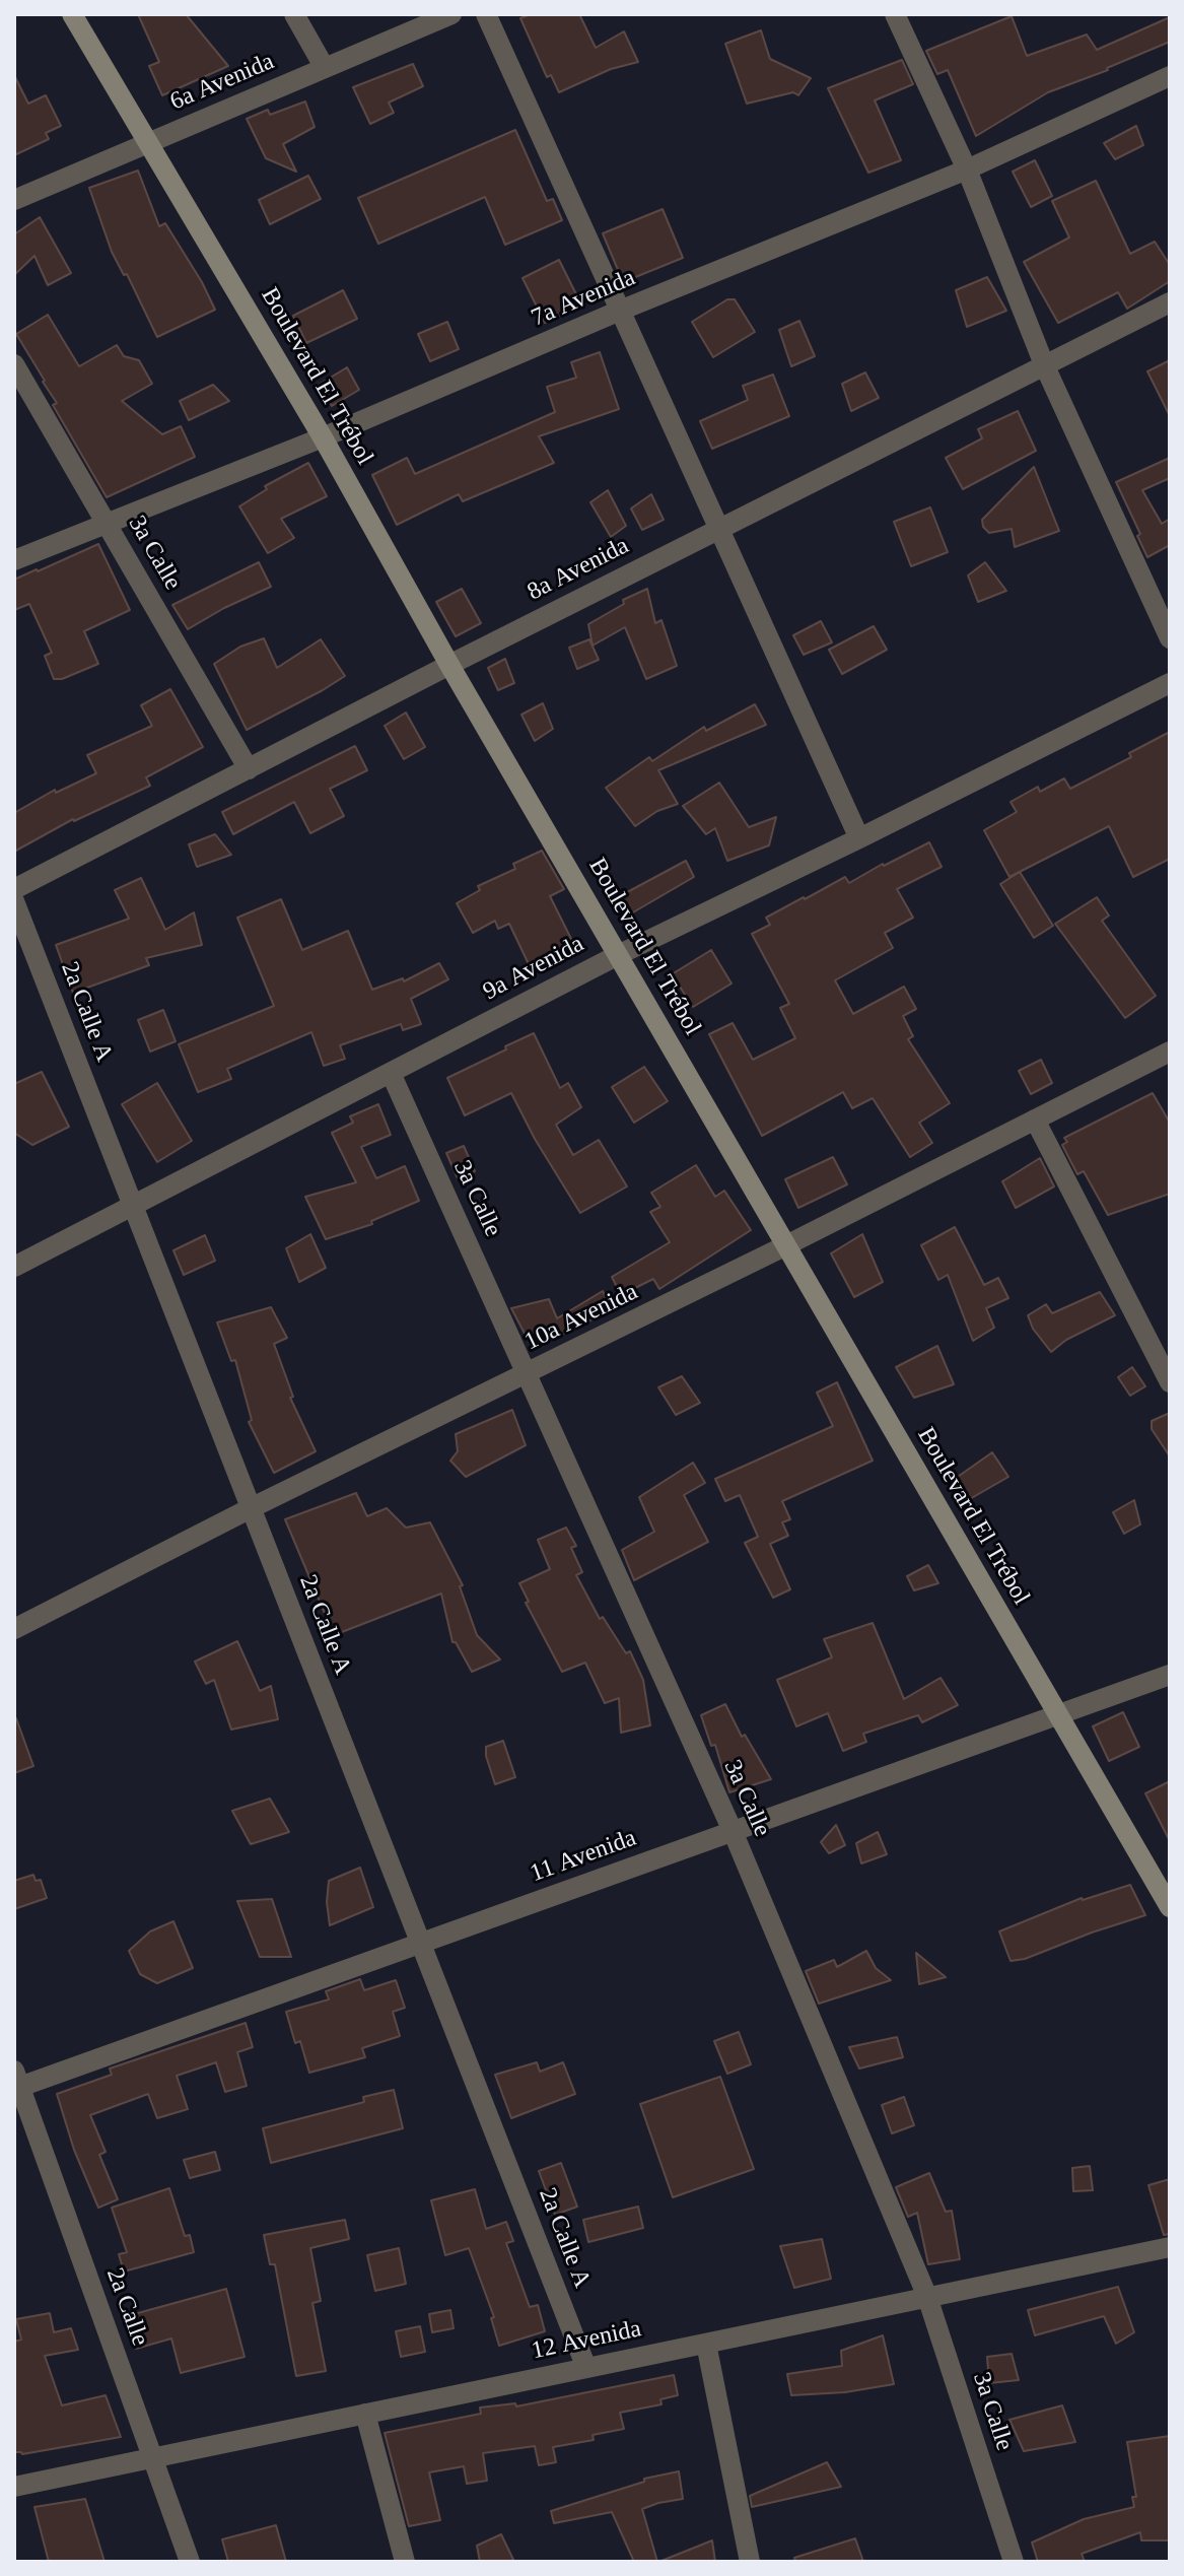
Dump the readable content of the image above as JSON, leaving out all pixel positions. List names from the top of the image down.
{
  "streets": {
    "main road": ["Boulevard El Trébol"],
    "street": [
      "6a Avenida",
      "7a Avenida",
      "3a Calle",
      "8a Avenida",
      "9a Avenida",
      "2a Calle A",
      "10a Avenida",
      "11 Avenida",
      "2a Calle",
      "12 Avenida"
    ]
  },
  "crossings": [
    ["6a Avenida", "Boulevard El Trébol"],
    ["7a Avenida", "Boulevard El Trébol"],
    ["7a Avenida", "3a Calle"],
    ["Boulevard El Trébol", "8a Avenida"],
    ["Boulevard El Trébol", "9a Avenida"],
    ["Boulevard El Trébol", "10a Avenida"],
    ["Boulevard El Trébol", "11 Avenida"],
    ["3a Calle", "8a Avenida"],
    ["3a Calle", "9a Avenida"],
    ["3a Calle", "10a Avenida"],
    ["3a Calle", "11 Avenida"],
    ["3a Calle", "12 Avenida"],
    ["9a Avenida", "2a Calle A"],
    ["2a Calle A", "10a Avenida"],
    ["2a Calle A", "11 Avenida"],
    ["2a Calle A", "12 Avenida"],
    ["11 Avenida", "2a Calle"],
    ["2a Calle", "12 Avenida"]
  ]
}
